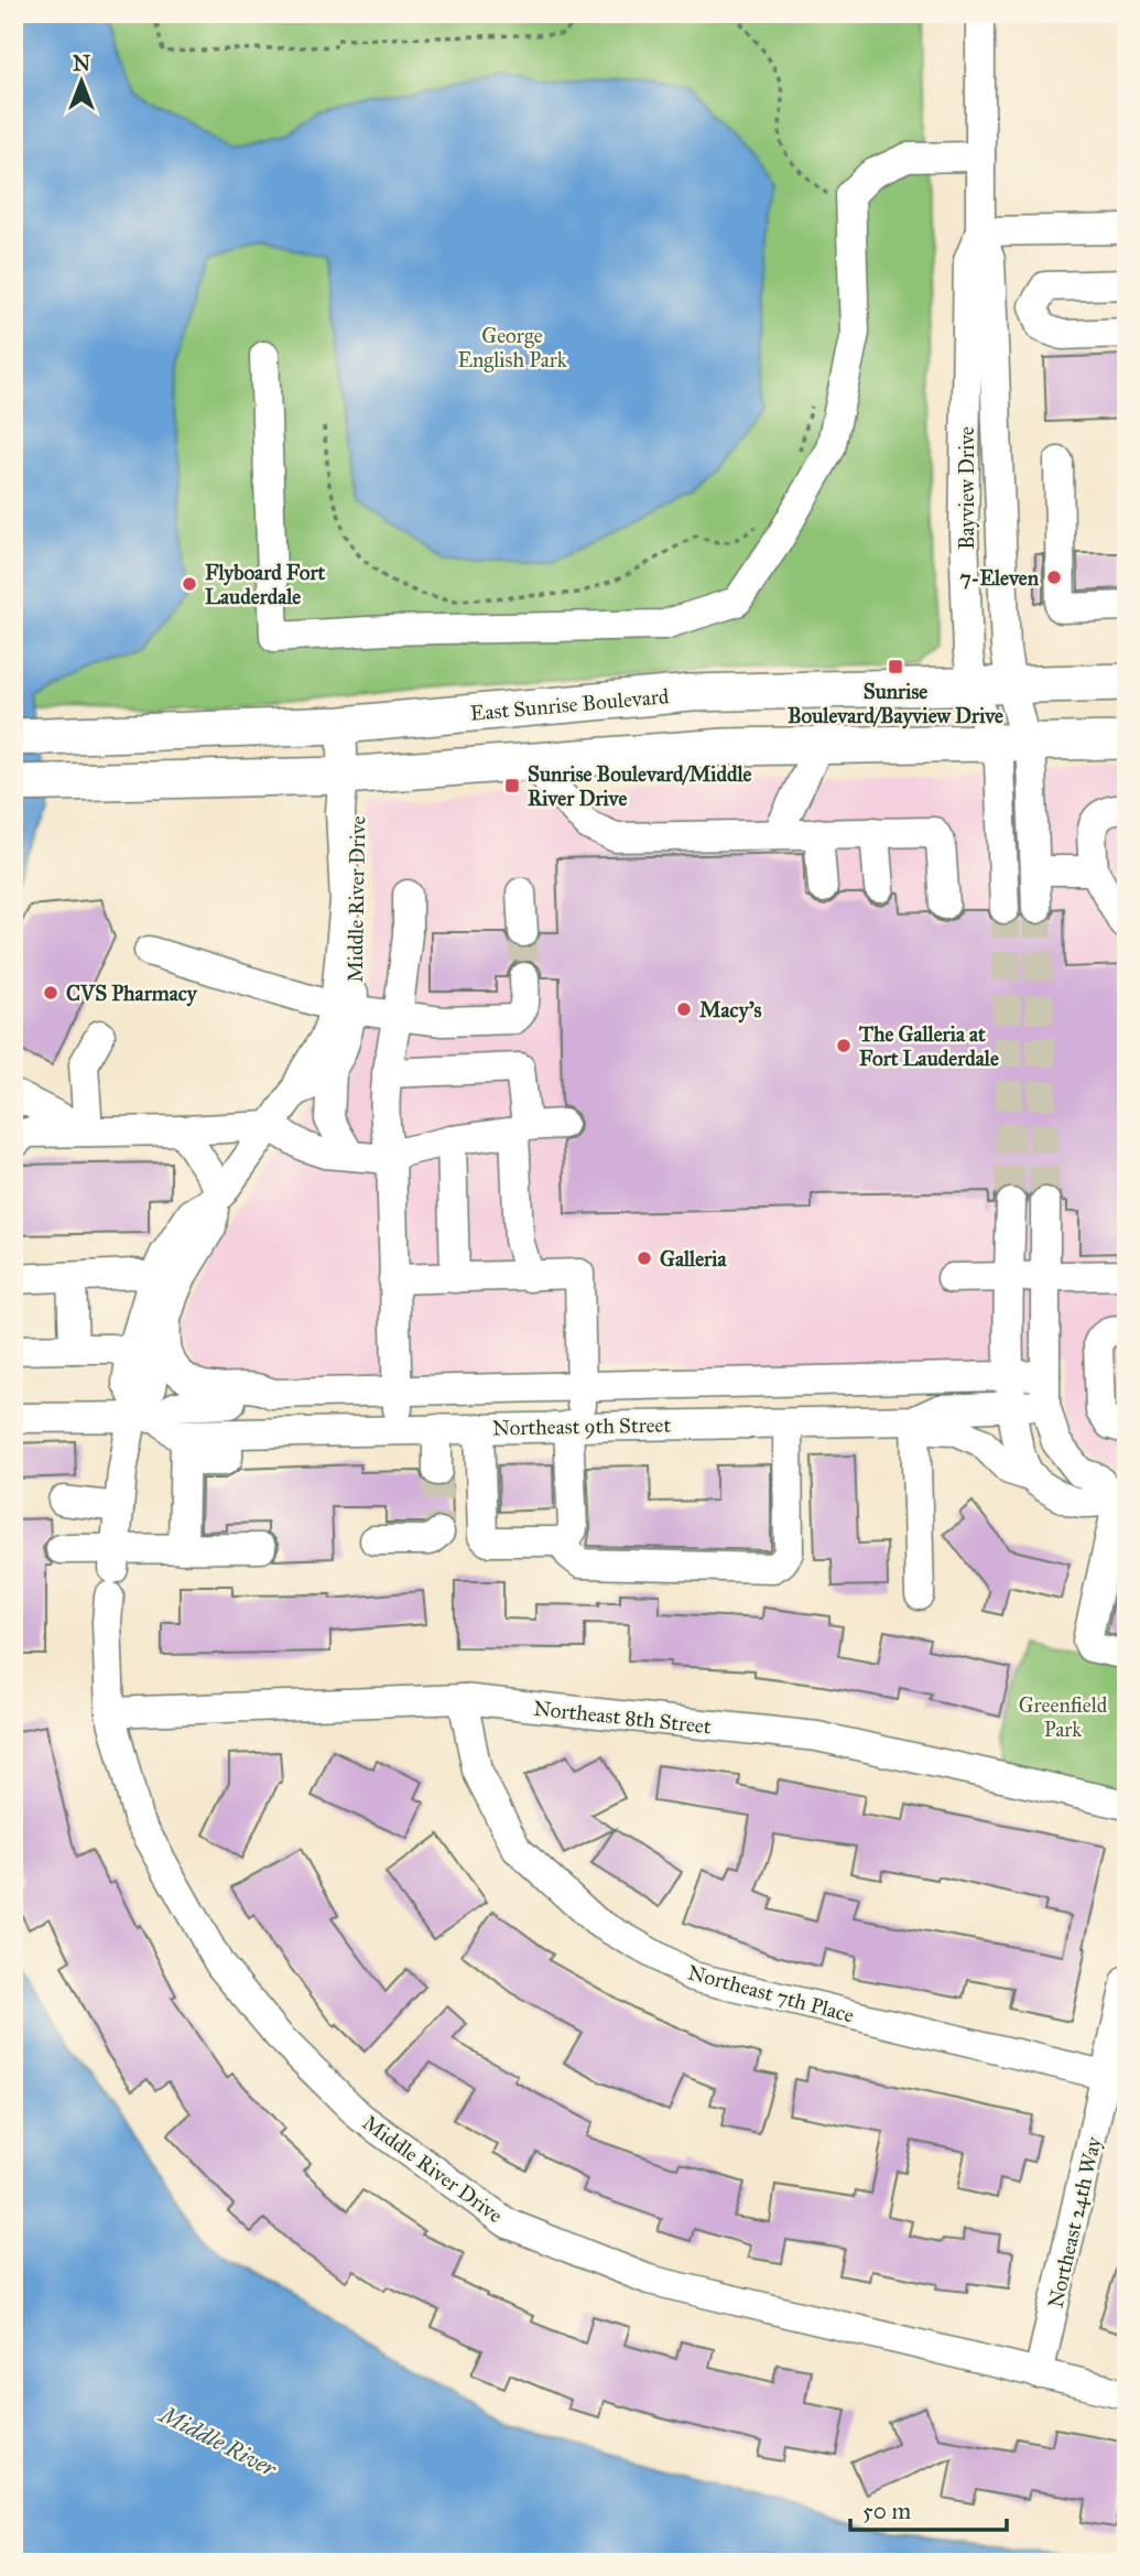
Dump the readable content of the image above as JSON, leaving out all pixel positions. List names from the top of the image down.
{
  "streets": {
    "main road": ["East Sunrise Boulevard"],
    "street": [
      "Bayview Drive",
      "Middle River Drive",
      "Northeast 9th Street",
      "Northeast 8th Street",
      "Northeast 7th Place",
      "Northeast 24th Way"
    ]
  },
  "crossings": [
    ["Bayview Drive", "East Sunrise Boulevard"],
    ["East Sunrise Boulevard", "Middle River Drive"],
    ["Middle River Drive", "Northeast 9th Street"],
    ["Middle River Drive", "Northeast 8th Street"],
    ["Middle River Drive", "Northeast 24th Way"],
    ["Northeast 8th Street", "Northeast 7th Place"],
    ["Northeast 7th Place", "Northeast 24th Way"]
  ],
  "water": ["Middle River"],
  "parks": ["George English Park", "Greenfield Park"],
  "places": {
    "other": [
      "7-Eleven",
      "Flyboard Fort Lauderdale",
      "CVS Pharmacy",
      "Macy's",
      "The Galleria at Fort Lauderdale",
      "Galleria"
    ],
    "transit": ["Sunrise Boulevard/Bayview Drive", "Sunrise Boulevard/Middle River Drive"]
  },
  "scale_bar": "50 m",
  "north": "top"
}
